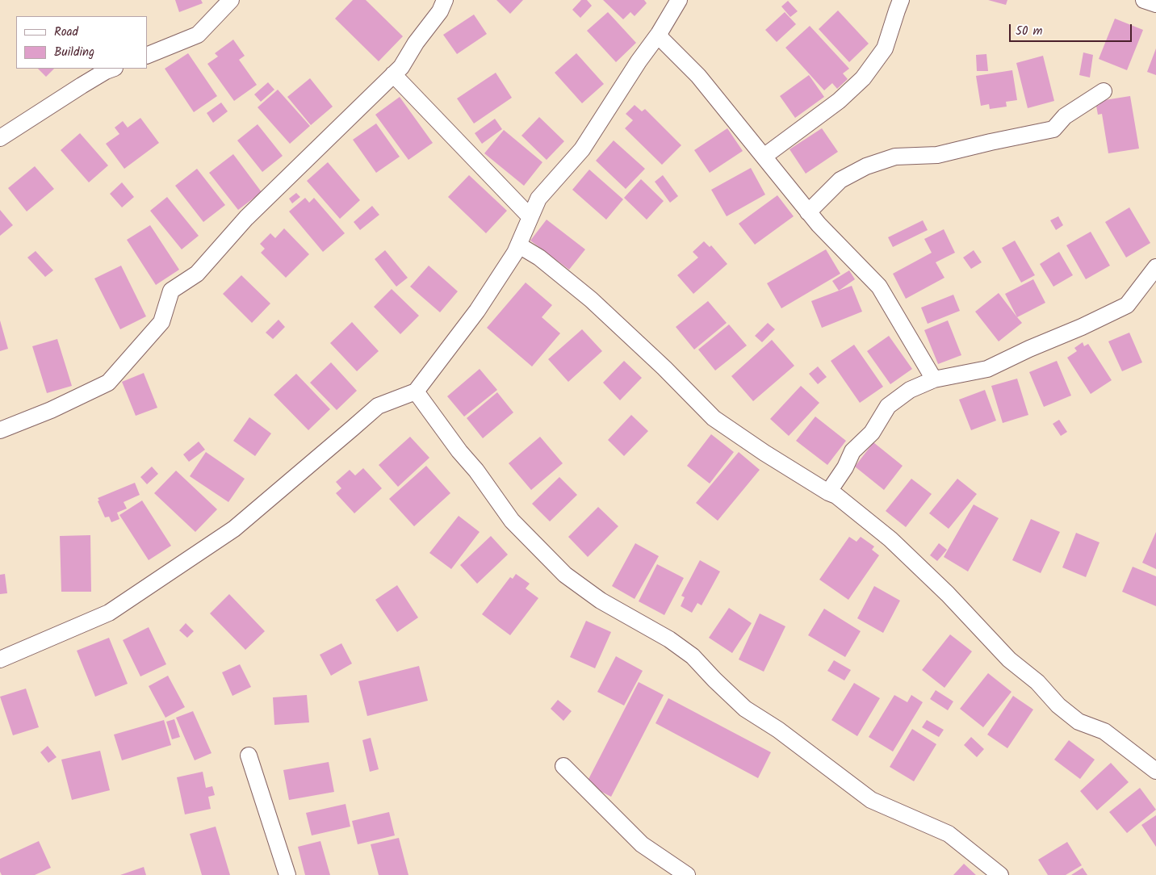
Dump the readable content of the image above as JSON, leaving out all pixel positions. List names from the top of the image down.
{
  "legend": ["Road", "Building"],
  "scale_bar": "50 m"
}
